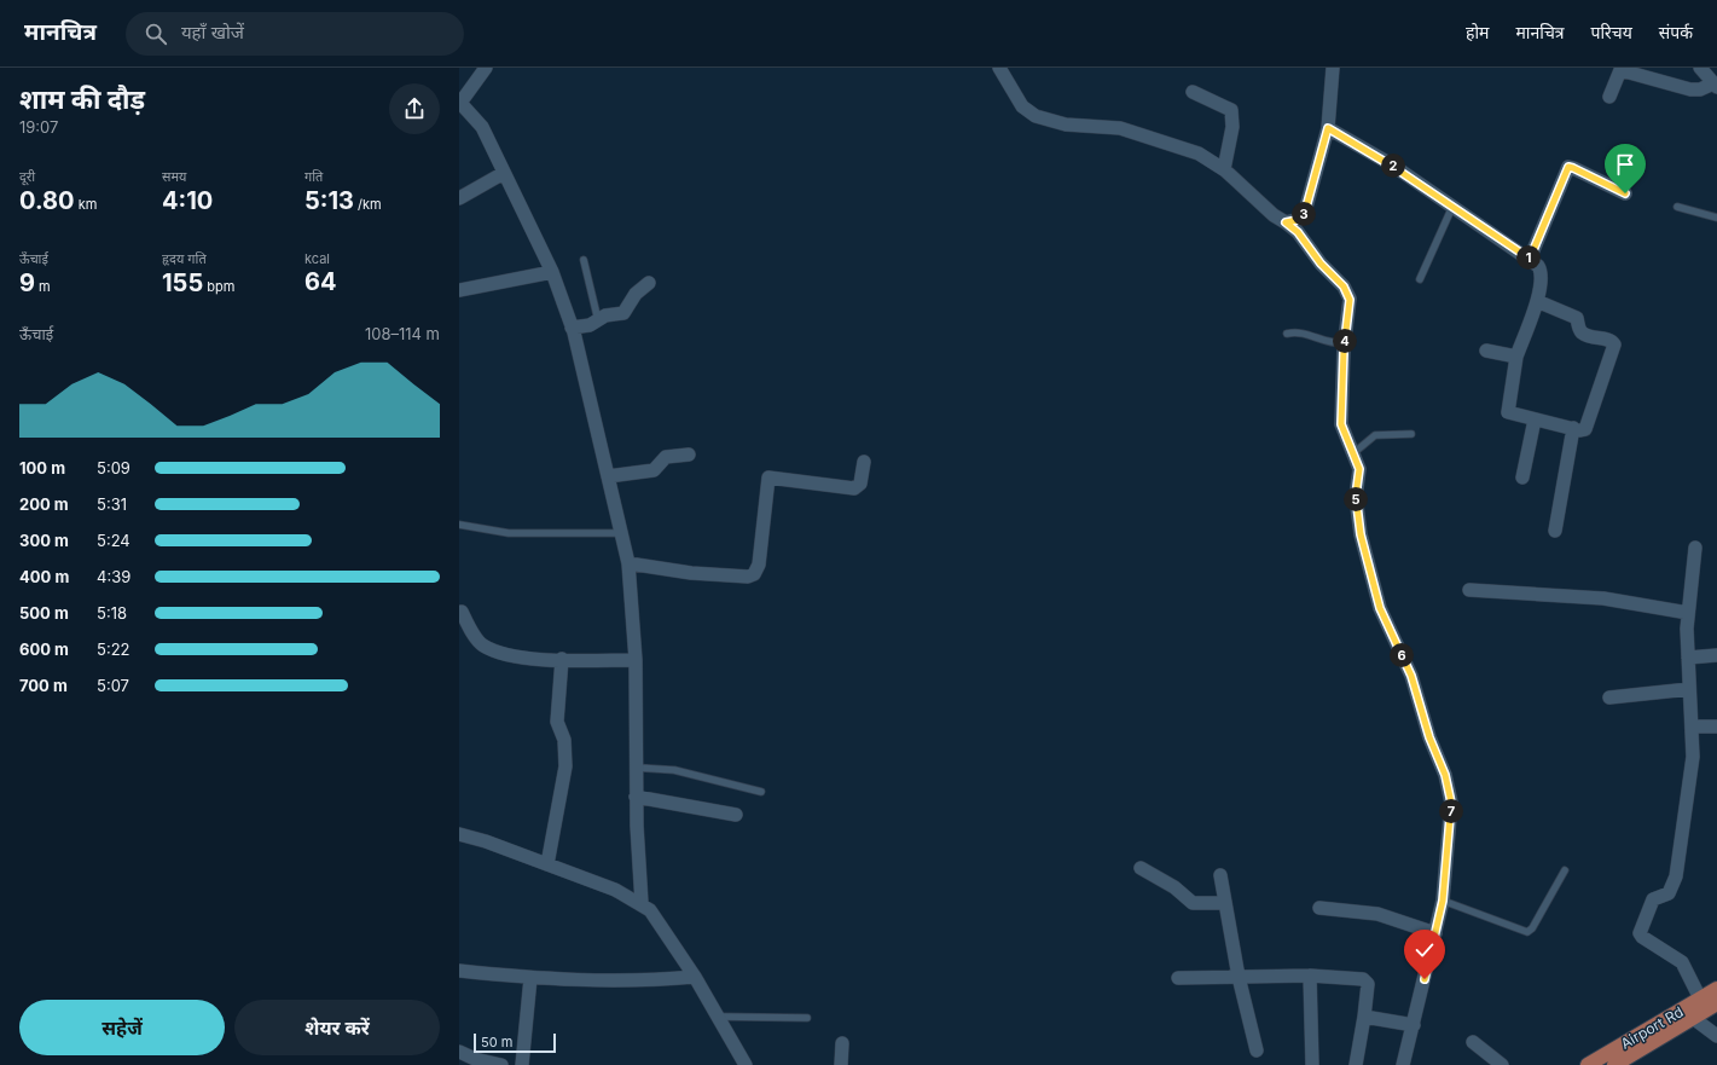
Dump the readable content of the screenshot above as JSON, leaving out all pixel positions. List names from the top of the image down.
{
  "streets": {
    "main road": ["Airport Rd"]
  },
  "scale_bar": "50 m",
  "page": {
    "header": "मानचित्र",
    "search": "यहाँ खोजें",
    "nav": [
      "होम",
      "मानचित्र",
      "परिचय",
      "संपर्क"
    ],
    "heading": ["शाम की दौड़", "19:07"],
    "stats": [
      ["दूरी", "0.80 km"],
      ["समय", "4:10"],
      ["गति", "5:13 /km"],
      ["ऊँचाई", "9 m"],
      ["हृदय गति", "155 bpm"],
      ["kcal", "64"]
    ],
    "pins": [
      "2",
      "3",
      "1",
      "4",
      "5",
      "6",
      "7"
    ],
    "chart": ["ऊँचाई", "108–114 m"],
    "list": [
      {
        "name": "100 m",
        "note": "5:09"
      },
      {
        "name": "200 m",
        "note": "5:31"
      },
      {
        "name": "300 m",
        "note": "5:24"
      },
      {
        "name": "400 m",
        "note": "4:39"
      },
      {
        "name": "500 m",
        "note": "5:18"
      },
      {
        "name": "600 m",
        "note": "5:22"
      },
      {
        "name": "700 m",
        "note": "5:07"
      }
    ],
    "buttons": ["सहेजें", "शेयर करें"],
    "scale": "50 m"
  }
}
